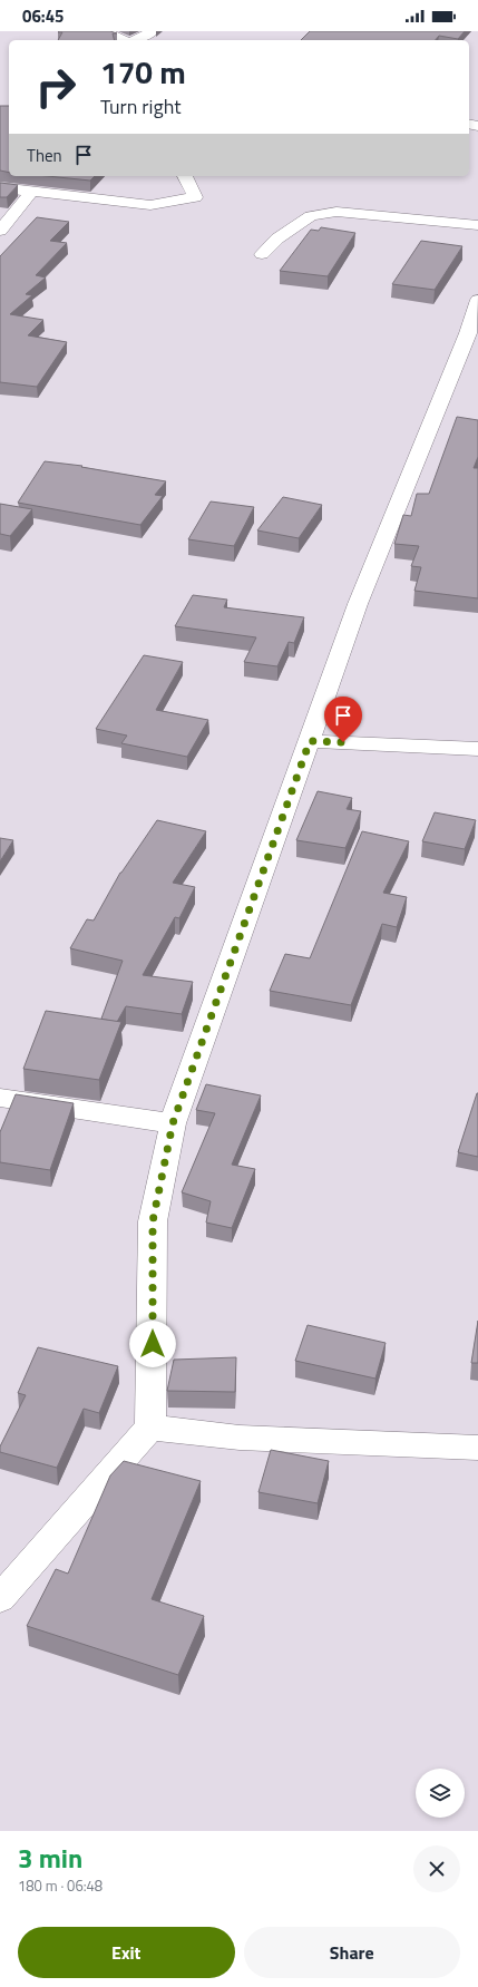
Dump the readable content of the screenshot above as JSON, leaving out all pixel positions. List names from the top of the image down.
{
  "page": {
    "status": "06:45",
    "turn": ["170 m", "Turn right"],
    "then": "Then",
    "heading": ["3 min", "180 m · 06:48"],
    "buttons": ["Exit", "Share"]
  }
}
